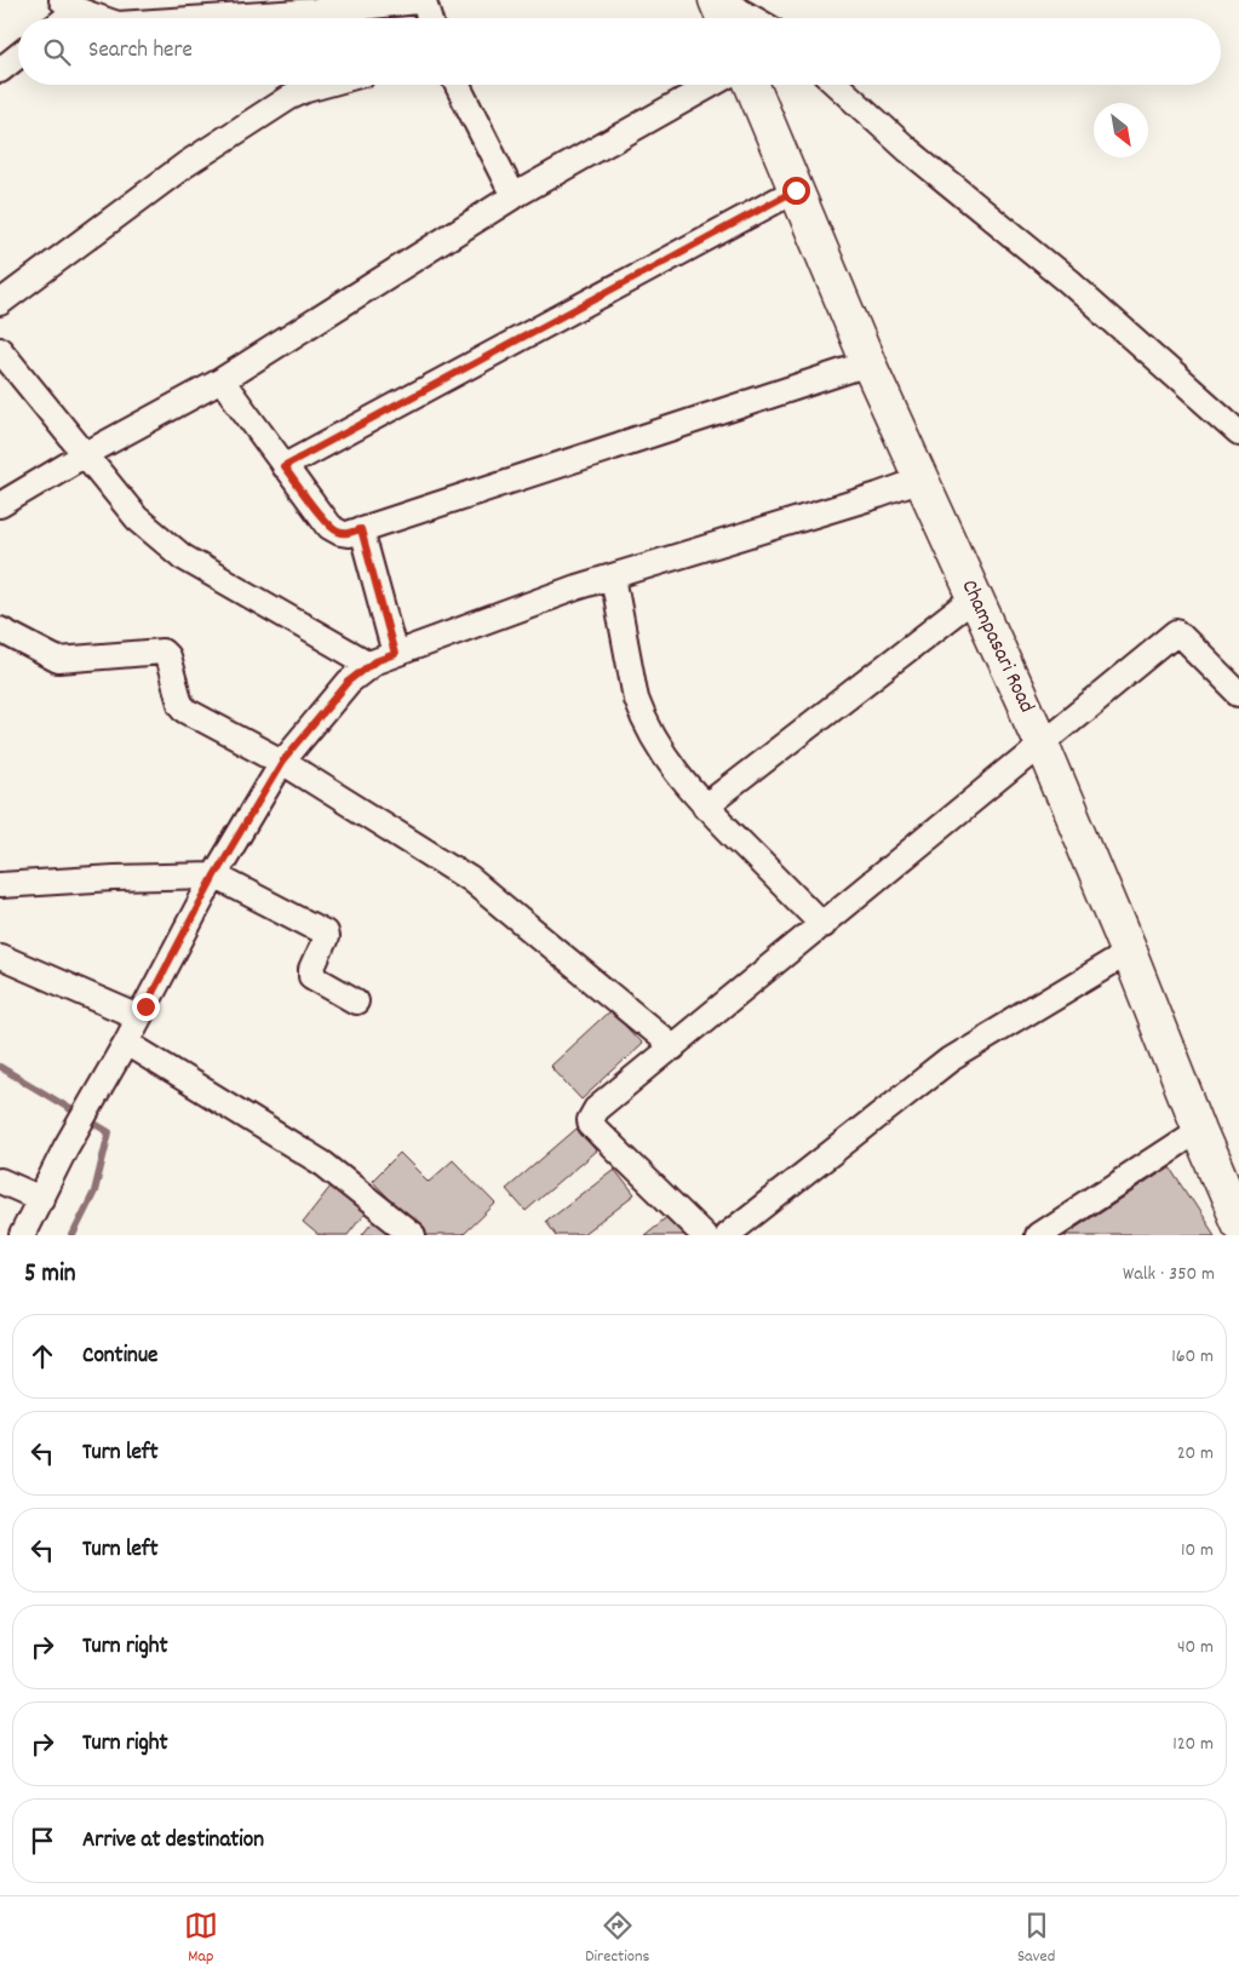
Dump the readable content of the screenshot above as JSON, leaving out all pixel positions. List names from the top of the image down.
{
  "streets": {
    "main road": ["Champasari Road"]
  },
  "north": "bottom right",
  "page": {
    "search": "Search here",
    "heading": ["5 min", "Walk · 350 m"],
    "list": [
      ["Continue", "160 m"],
      ["Turn left", "20 m"],
      ["Turn left", "10 m"],
      ["Turn right", "40 m"],
      ["Turn right", "120 m"],
      "Arrive at destination"
    ],
    "nav": ["Map", "Directions", "Saved"]
  }
}
